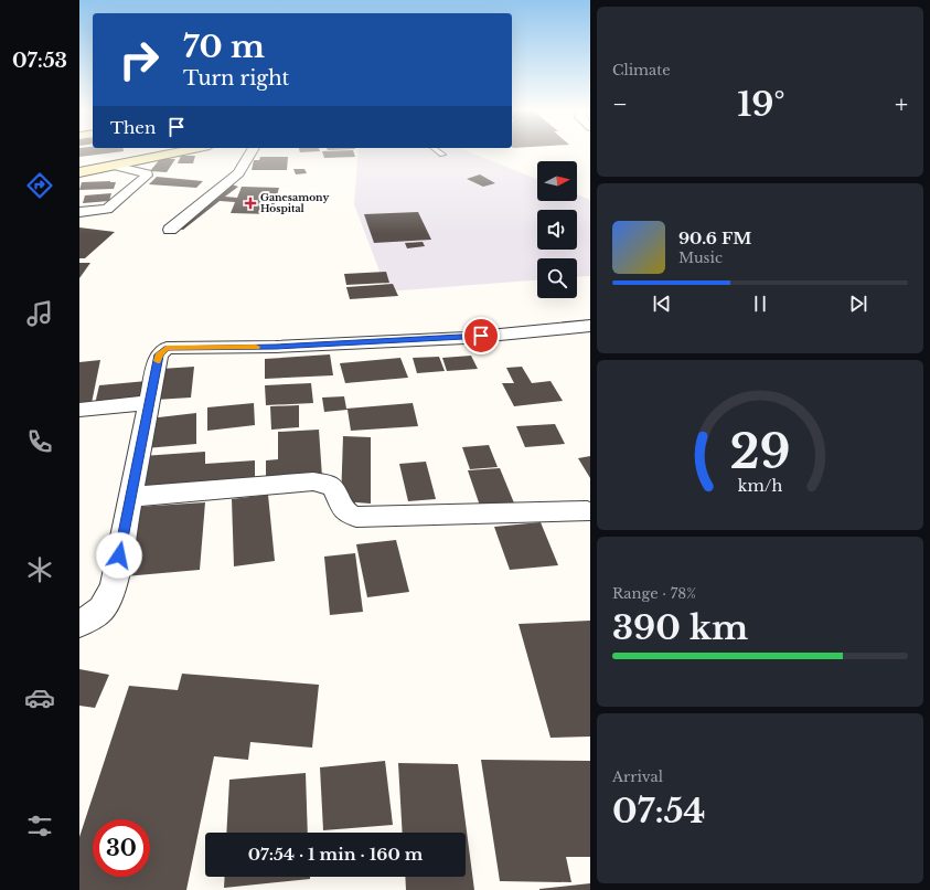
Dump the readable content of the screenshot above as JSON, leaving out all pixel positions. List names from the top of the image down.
{
  "places": {
    "health": ["Ganesamony Hospital"]
  },
  "north": "right",
  "page": {
    "tabs": "07:53",
    "tile": [
      "Climate",
      ["Range · 78%", "390 km"],
      ["Arrival", "07:54"]
    ],
    "turn": ["70 m", "Turn right"],
    "heat": ["−", "19°", "+"],
    "then": "Then",
    "song": ["90.6 FM", "Music"],
    "limit": "30",
    "trip": "07:54 · 1 min · 160 m",
    "gauge": ["29", "km/h"]
  }
}
